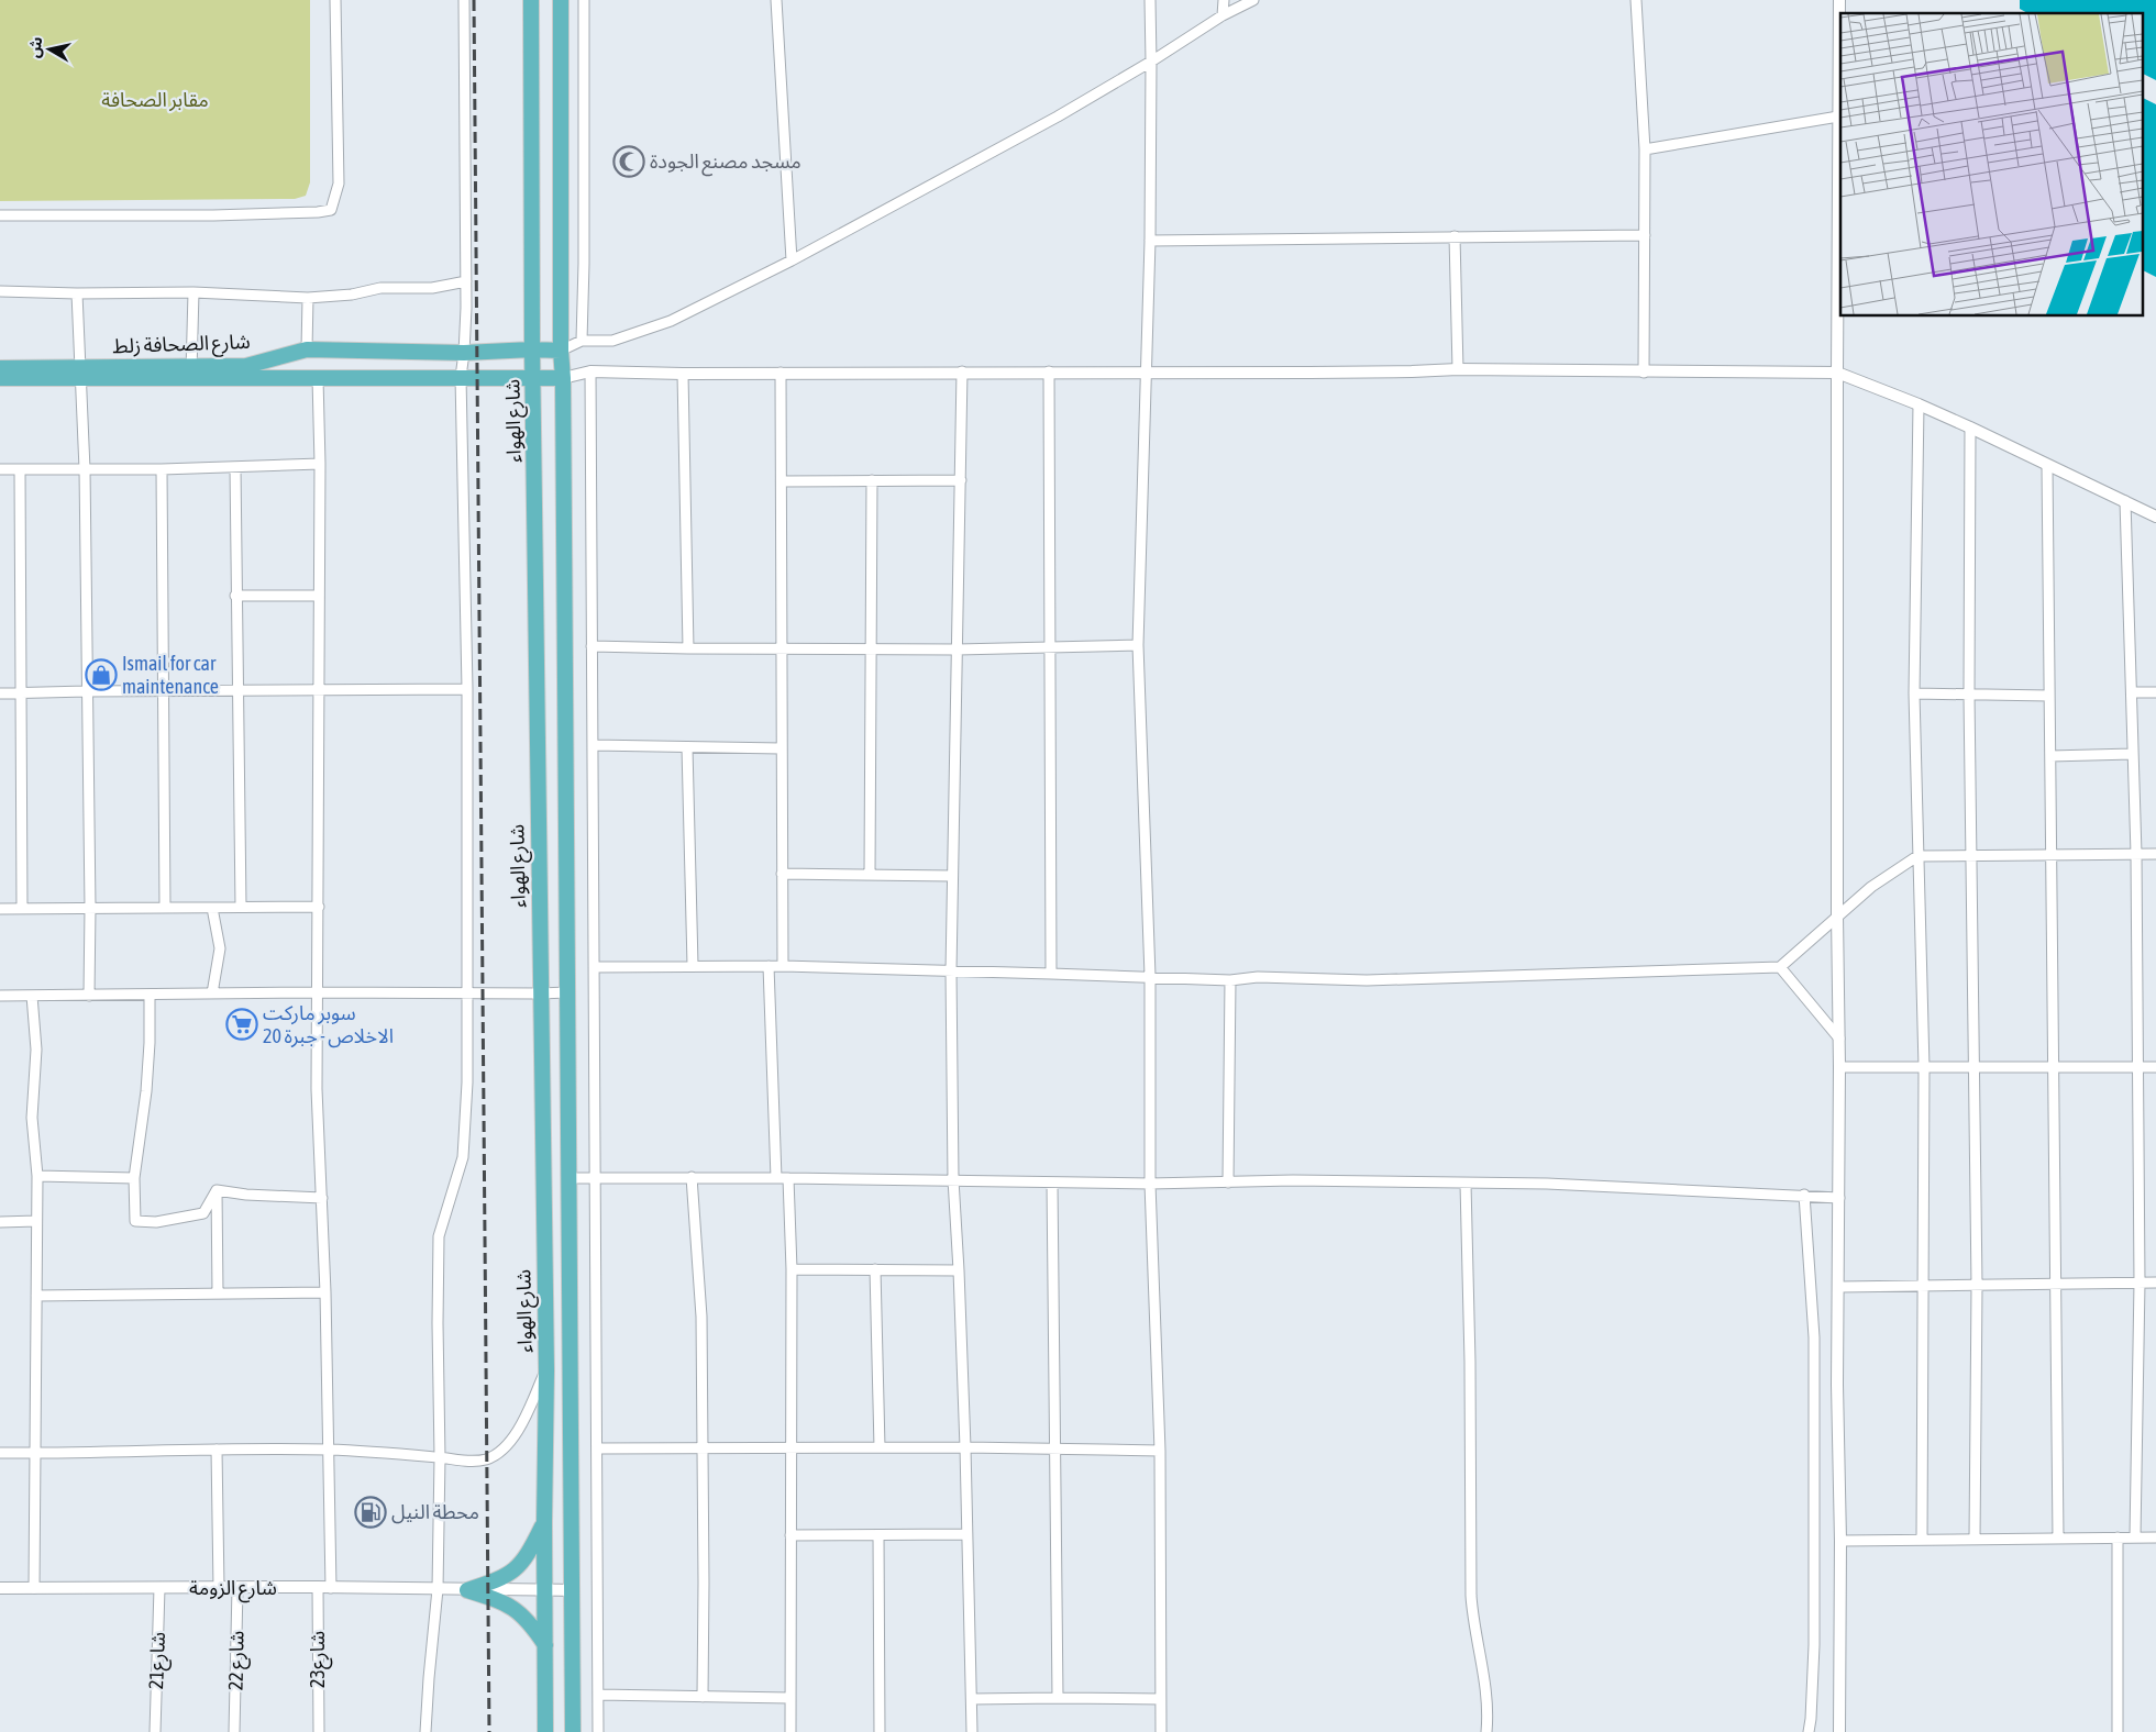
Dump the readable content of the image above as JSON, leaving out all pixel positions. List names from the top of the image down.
{
  "streets": {
    "highway": ["شارع الصحافة زلط", "شارع الهواء"],
    "street": [
      "شارع الزومة",
      "شارع23",
      "شارع21",
      "شارع 22"
    ]
  },
  "crossings": [
    ["شارع الصحافة زلط", "شارع الهواء"],
    ["شارع الهواء", "شارع الزومة"],
    ["شارع الزومة", "شارع23"],
    ["شارع الزومة", "شارع21"],
    ["شارع الزومة", "شارع 22"]
  ],
  "parks": ["مقابر الصحافة"],
  "places": {
    "mosque": ["مسجد مصنع الجودة"],
    "shop": ["Ismail for car maintenance"],
    "supermarket": ["سوبر ماركت الاخلاص - جبرة 20"],
    "fuel station": ["محطة النيل"]
  },
  "north": "left"
}
